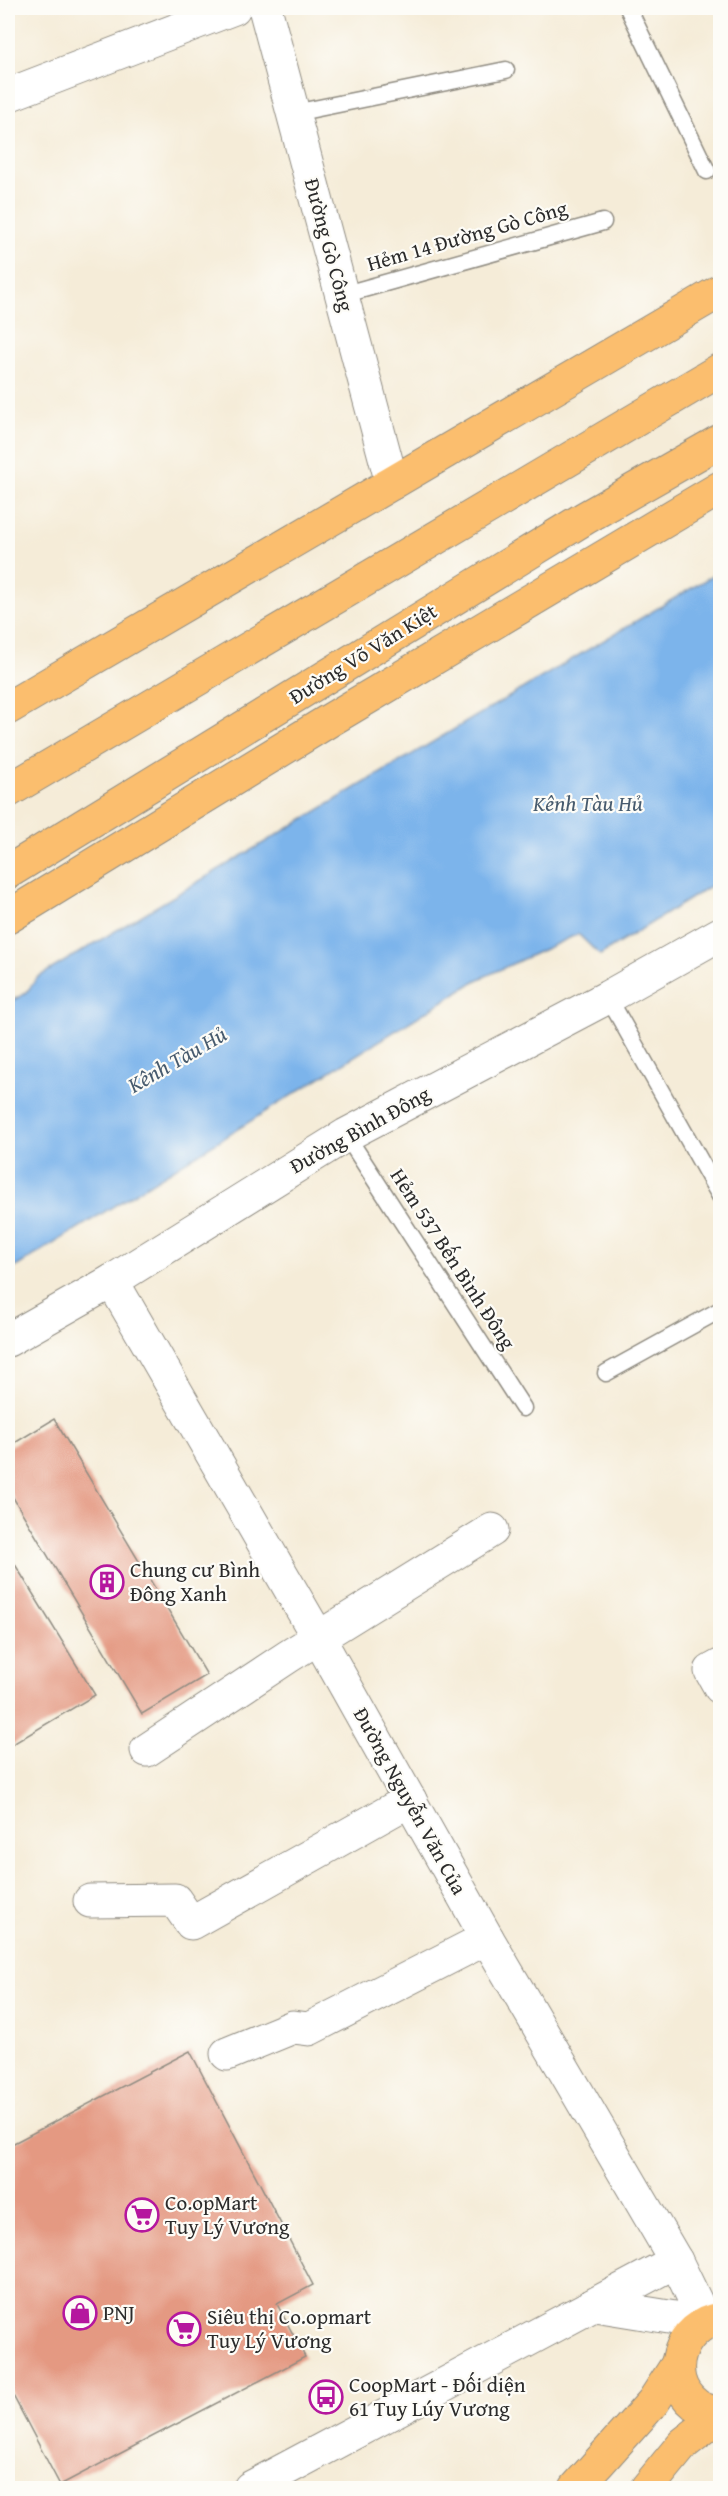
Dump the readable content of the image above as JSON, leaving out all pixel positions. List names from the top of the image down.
{
  "streets": {
    "main road": ["Đường Võ Văn Kiệt"],
    "street": ["Đường Gò Công", "Đường Bình Đông", "Đường Nguyễn Văn Của"],
    "lane": ["Hẻm 14 Đường Gò Công", "Hẻm 537 Bến Bình Đông"]
  },
  "crossings": [
    ["Hẻm 14 Đường Gò Công", "Đường Gò Công"],
    ["Đường Bình Đông", "Hẻm 537 Bến Bình Đông"],
    ["Đường Bình Đông", "Đường Nguyễn Văn Của"]
  ],
  "water": ["Kênh Tàu Hủ"],
  "places": {
    "building": ["Chung cư Bình Đông Xanh"],
    "supermarket": ["Co.opMart Tuy Lý Vương", "Siêu thị Co.opmart Tuy Lý Vương"],
    "shop": ["PNJ"],
    "bus stop": ["CoopMart - Đối diện 61 Tuy Lúy Vương"]
  }
}
